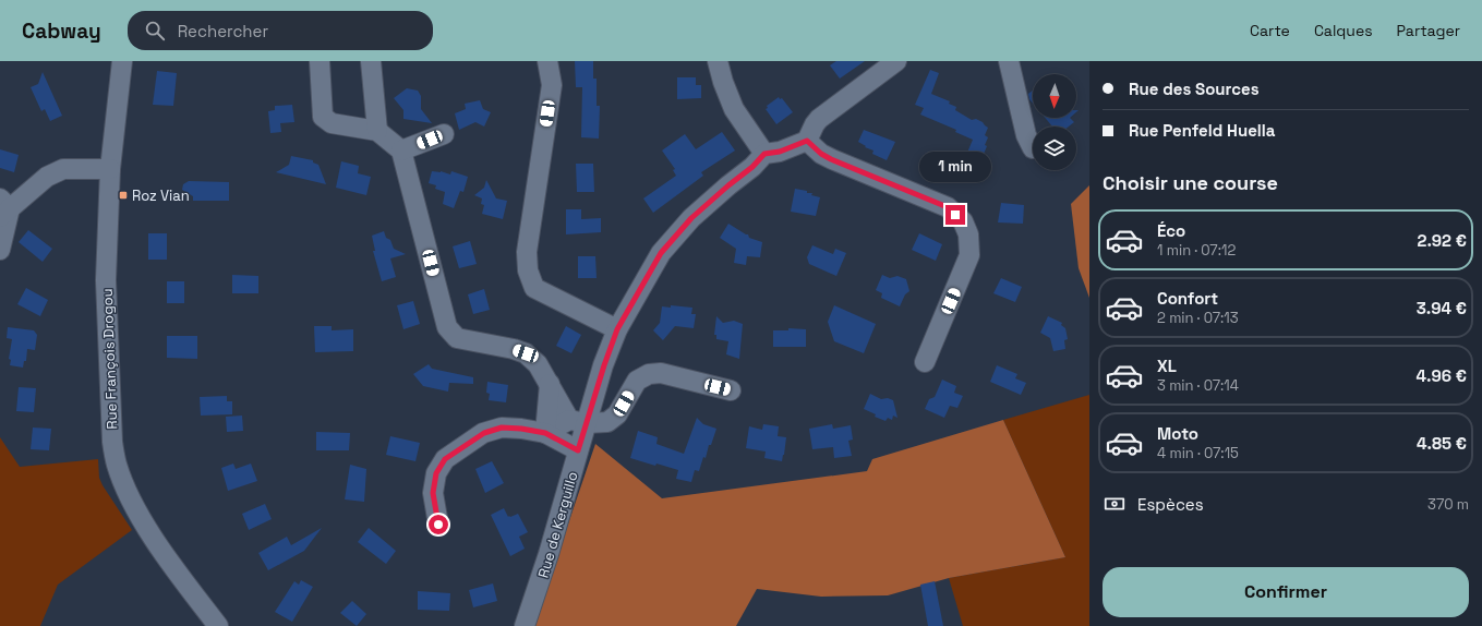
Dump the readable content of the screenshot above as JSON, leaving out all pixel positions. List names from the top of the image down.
{
  "streets": {
    "street": ["Rue François Drogou", "Rue de Kerguillo"]
  },
  "places": {
    "transit": ["Roz Vian"]
  },
  "north": "bottom",
  "page": {
    "header": "Cabway",
    "search": "Rechercher",
    "nav": ["Carte", "Calques", "Partager"],
    "banner": ["Rue des Sources", "Rue Penfeld Huella"],
    "bubble": "1 min",
    "heading": "Choisir une course",
    "list": [
      {
        "name": "Éco",
        "note": "1 min · 07:12",
        "value": "2.92 €"
      },
      {
        "name": "Confort",
        "note": "2 min · 07:13",
        "value": "3.94 €"
      },
      {
        "name": "XL",
        "note": "3 min · 07:14",
        "value": "4.96 €"
      },
      {
        "name": "Moto",
        "note": "4 min · 07:15",
        "value": "4.85 €"
      }
    ],
    "pay": ["Espèces", "370 m"],
    "buttons": "Confirmer"
  }
}
